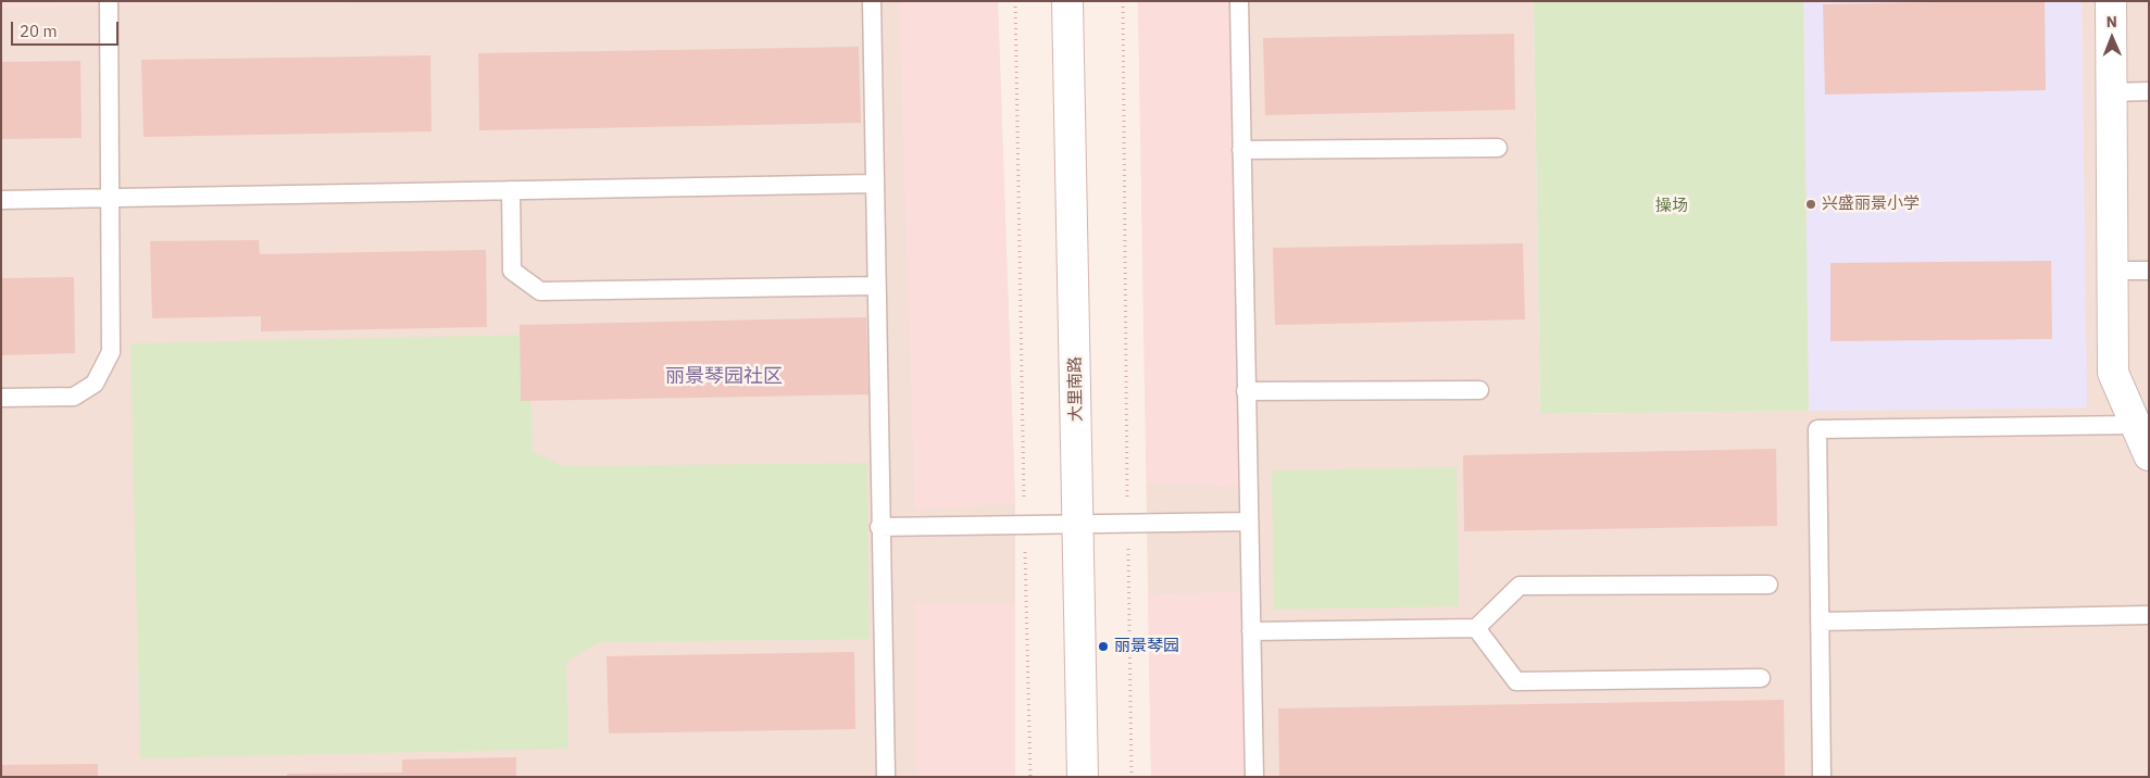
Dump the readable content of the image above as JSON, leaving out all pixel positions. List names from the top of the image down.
{
  "streets": {
    "street": ["大里南路"]
  },
  "districts": ["丽景琴园社区"],
  "parks": ["操场"],
  "places": ["兴盛丽景小学", "丽景琴园"],
  "scale_bar": "20 m",
  "north": "top"
}
